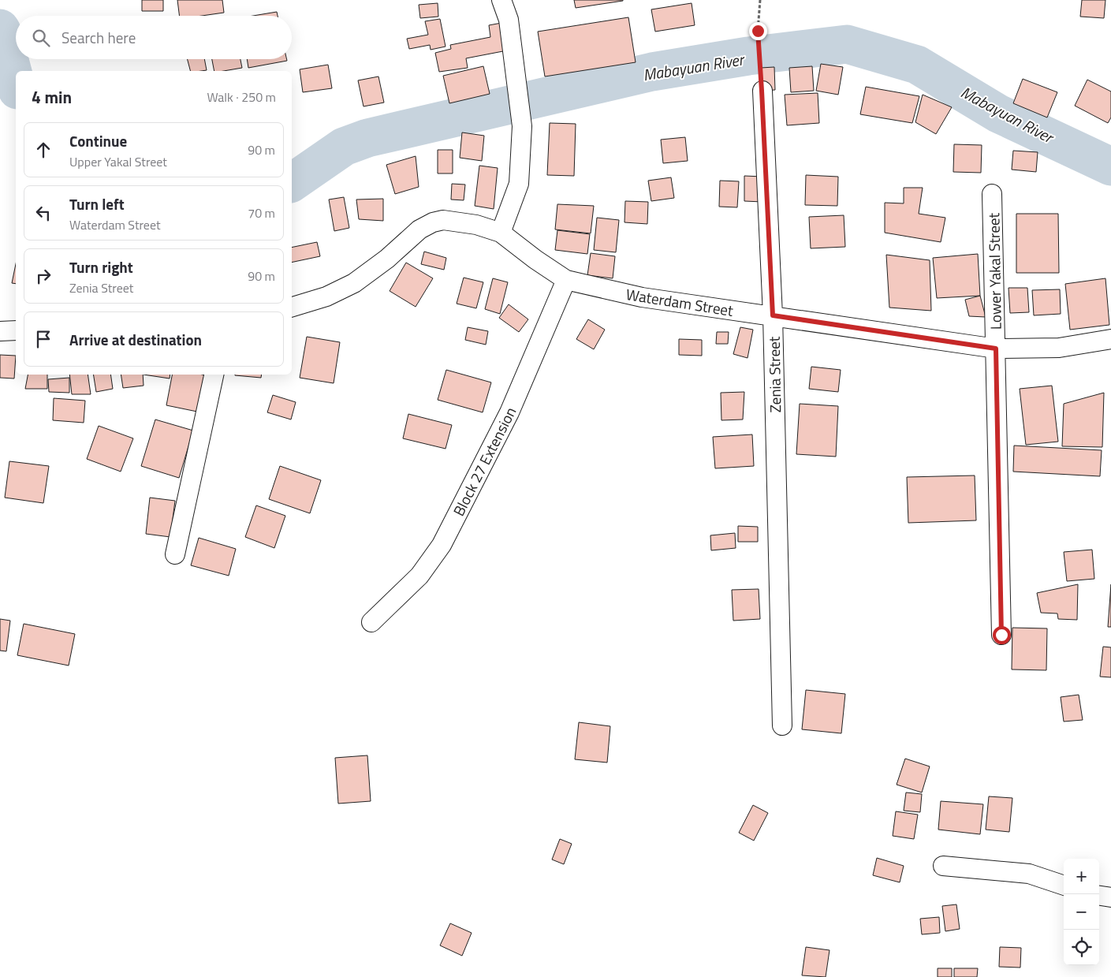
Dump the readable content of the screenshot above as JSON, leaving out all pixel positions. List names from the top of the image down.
{
  "streets": {
    "street": [
      "Lower Yakal Street",
      "Waterdam Street",
      "Zenia Street",
      "Block 27 Extension"
    ]
  },
  "crossings": [
    ["Lower Yakal Street", "Waterdam Street"],
    ["Waterdam Street", "Zenia Street"],
    ["Waterdam Street", "Block 27 Extension"]
  ],
  "water": ["Mabayuan River"],
  "page": {
    "search": "Search here",
    "heading": ["4 min", "Walk · 250 m"],
    "list": [
      ["Continue", "Upper Yakal Street", "90 m"],
      ["Turn left", "Waterdam Street", "70 m"],
      ["Turn right", "Zenia Street", "90 m"],
      "Arrive at destination"
    ],
    "map_buttons": ["+", "−"]
  }
}
